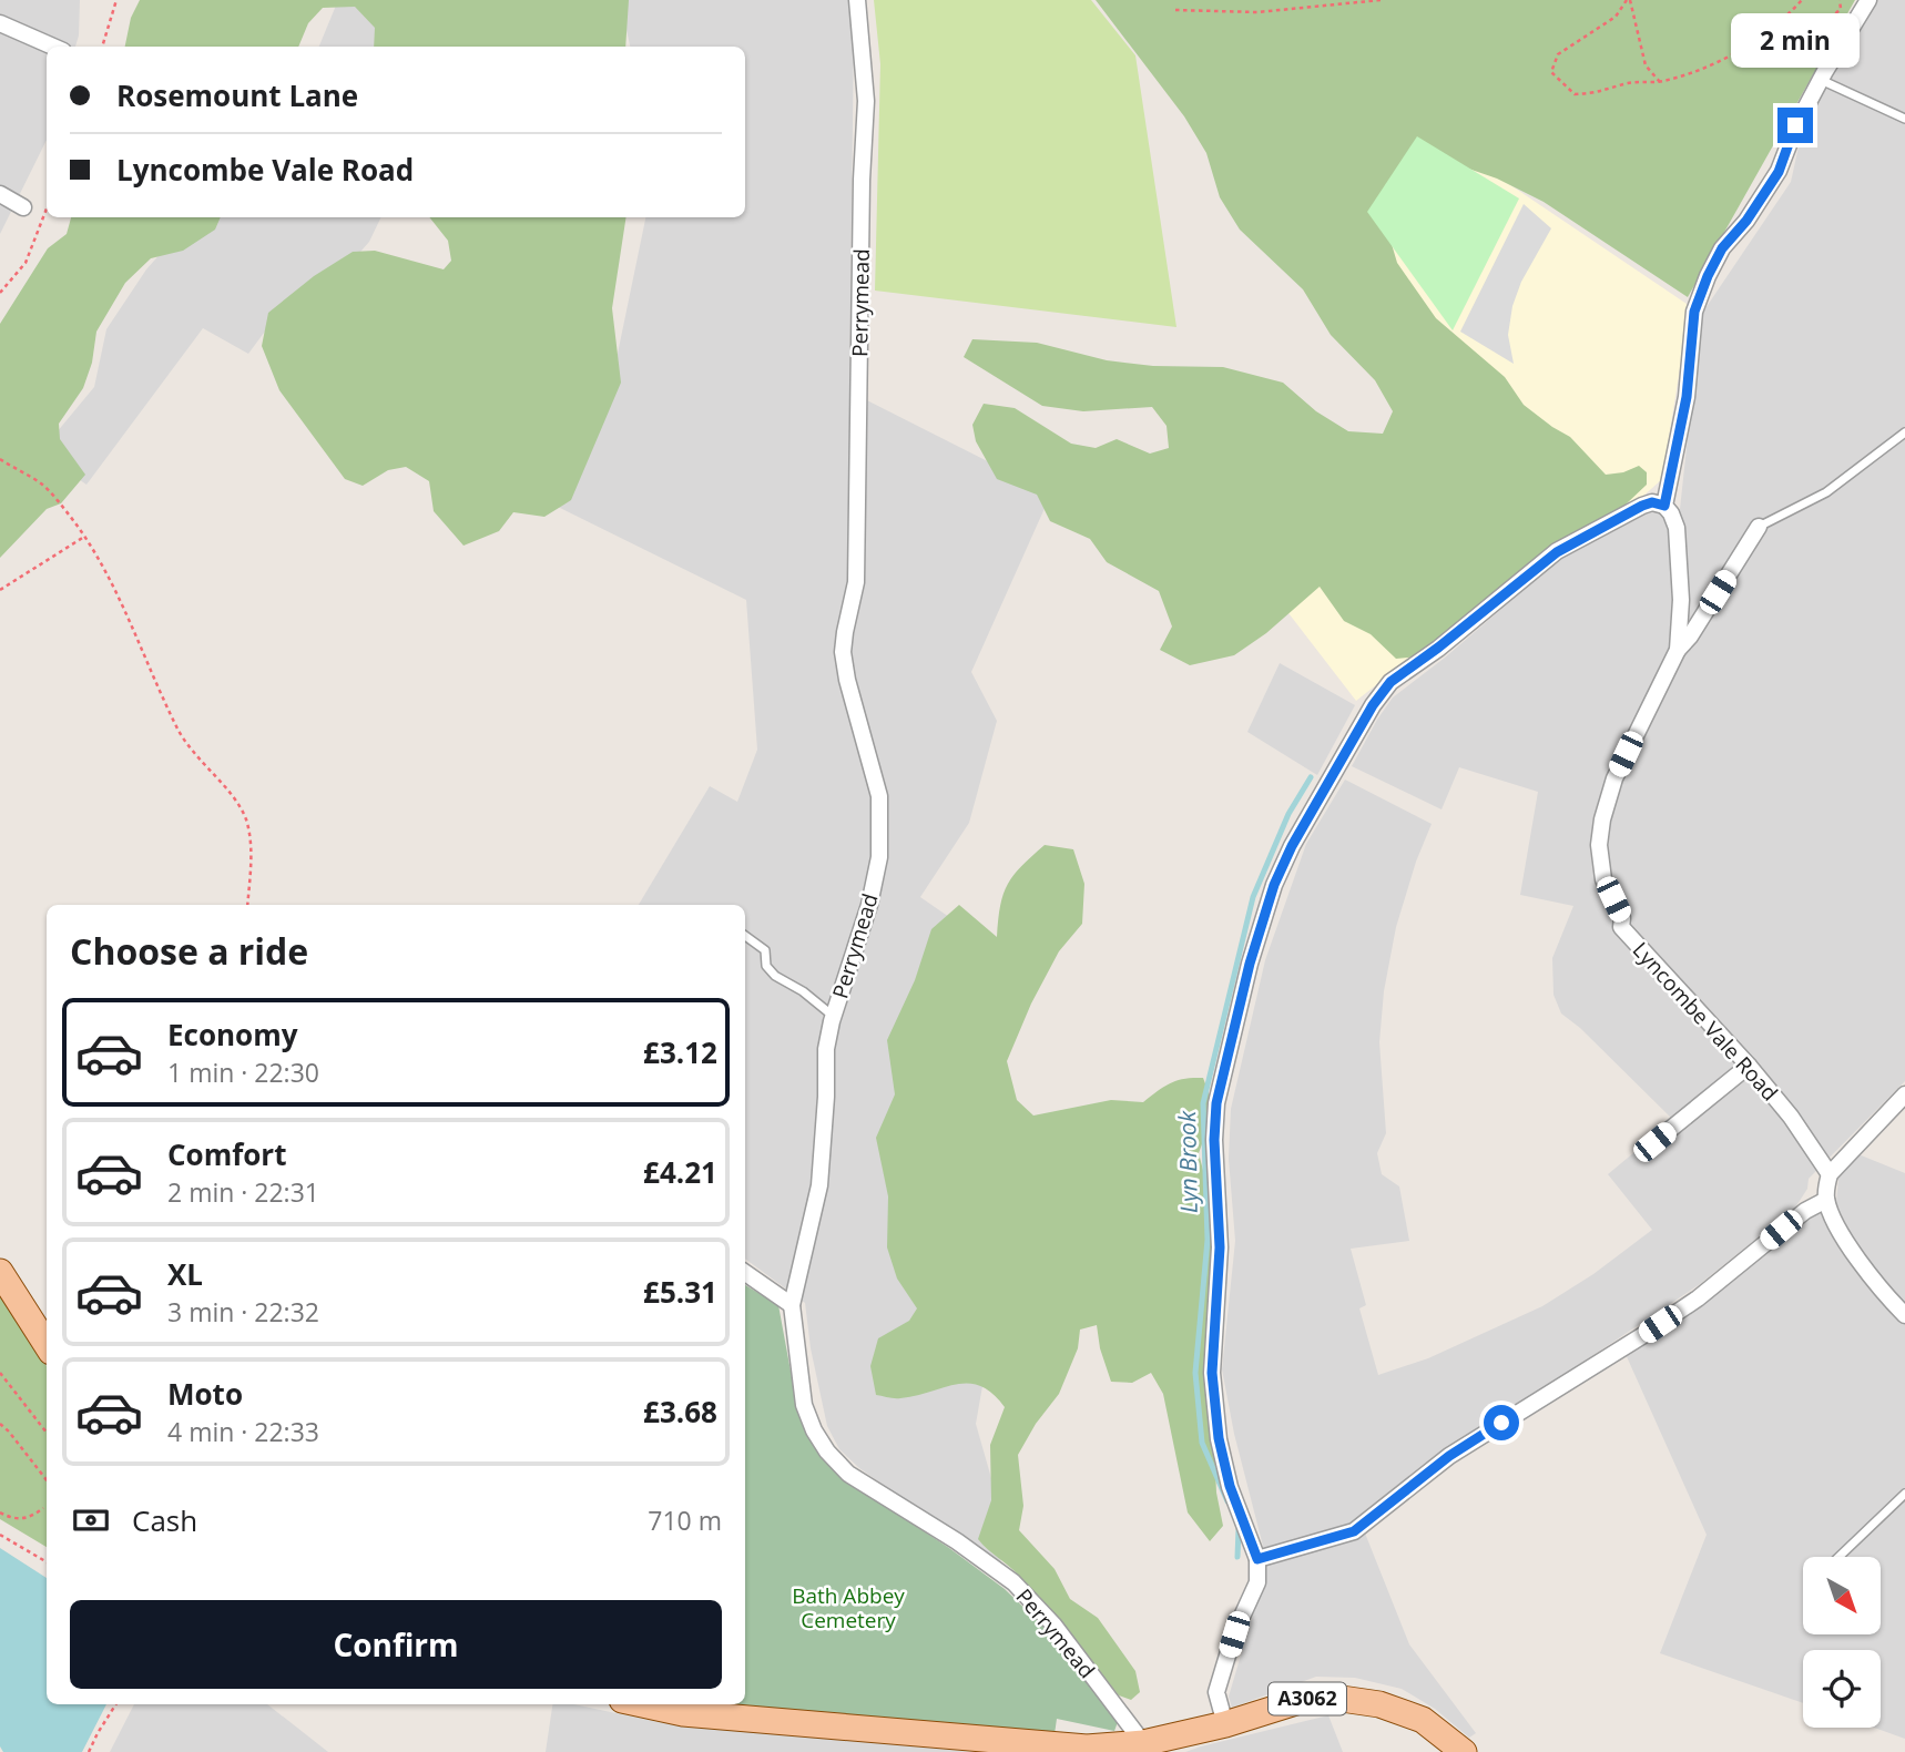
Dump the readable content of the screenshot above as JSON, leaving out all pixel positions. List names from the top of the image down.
{
  "streets": {
    "main road": ["A3062"],
    "street": ["Perrymead", "Lyncombe Vale Road"]
  },
  "crossings": [
    ["Perrymead", "A3062"]
  ],
  "water": ["Lyn Brook"],
  "parks": ["Bath Abbey Cemetery"],
  "north": "bottom right",
  "page": {
    "bubble": "2 min",
    "banner": ["Rosemount Lane", "Lyncombe Vale Road"],
    "heading": "Choose a ride",
    "list": [
      {
        "name": "Economy",
        "note": "1 min · 22:30",
        "value": "£3.12"
      },
      {
        "name": "Comfort",
        "note": "2 min · 22:31",
        "value": "£4.21"
      },
      {
        "name": "XL",
        "note": "3 min · 22:32",
        "value": "£5.31"
      },
      {
        "name": "Moto",
        "note": "4 min · 22:33",
        "value": "£3.68"
      }
    ],
    "pay": ["Cash", "710 m"],
    "buttons": "Confirm"
  }
}
